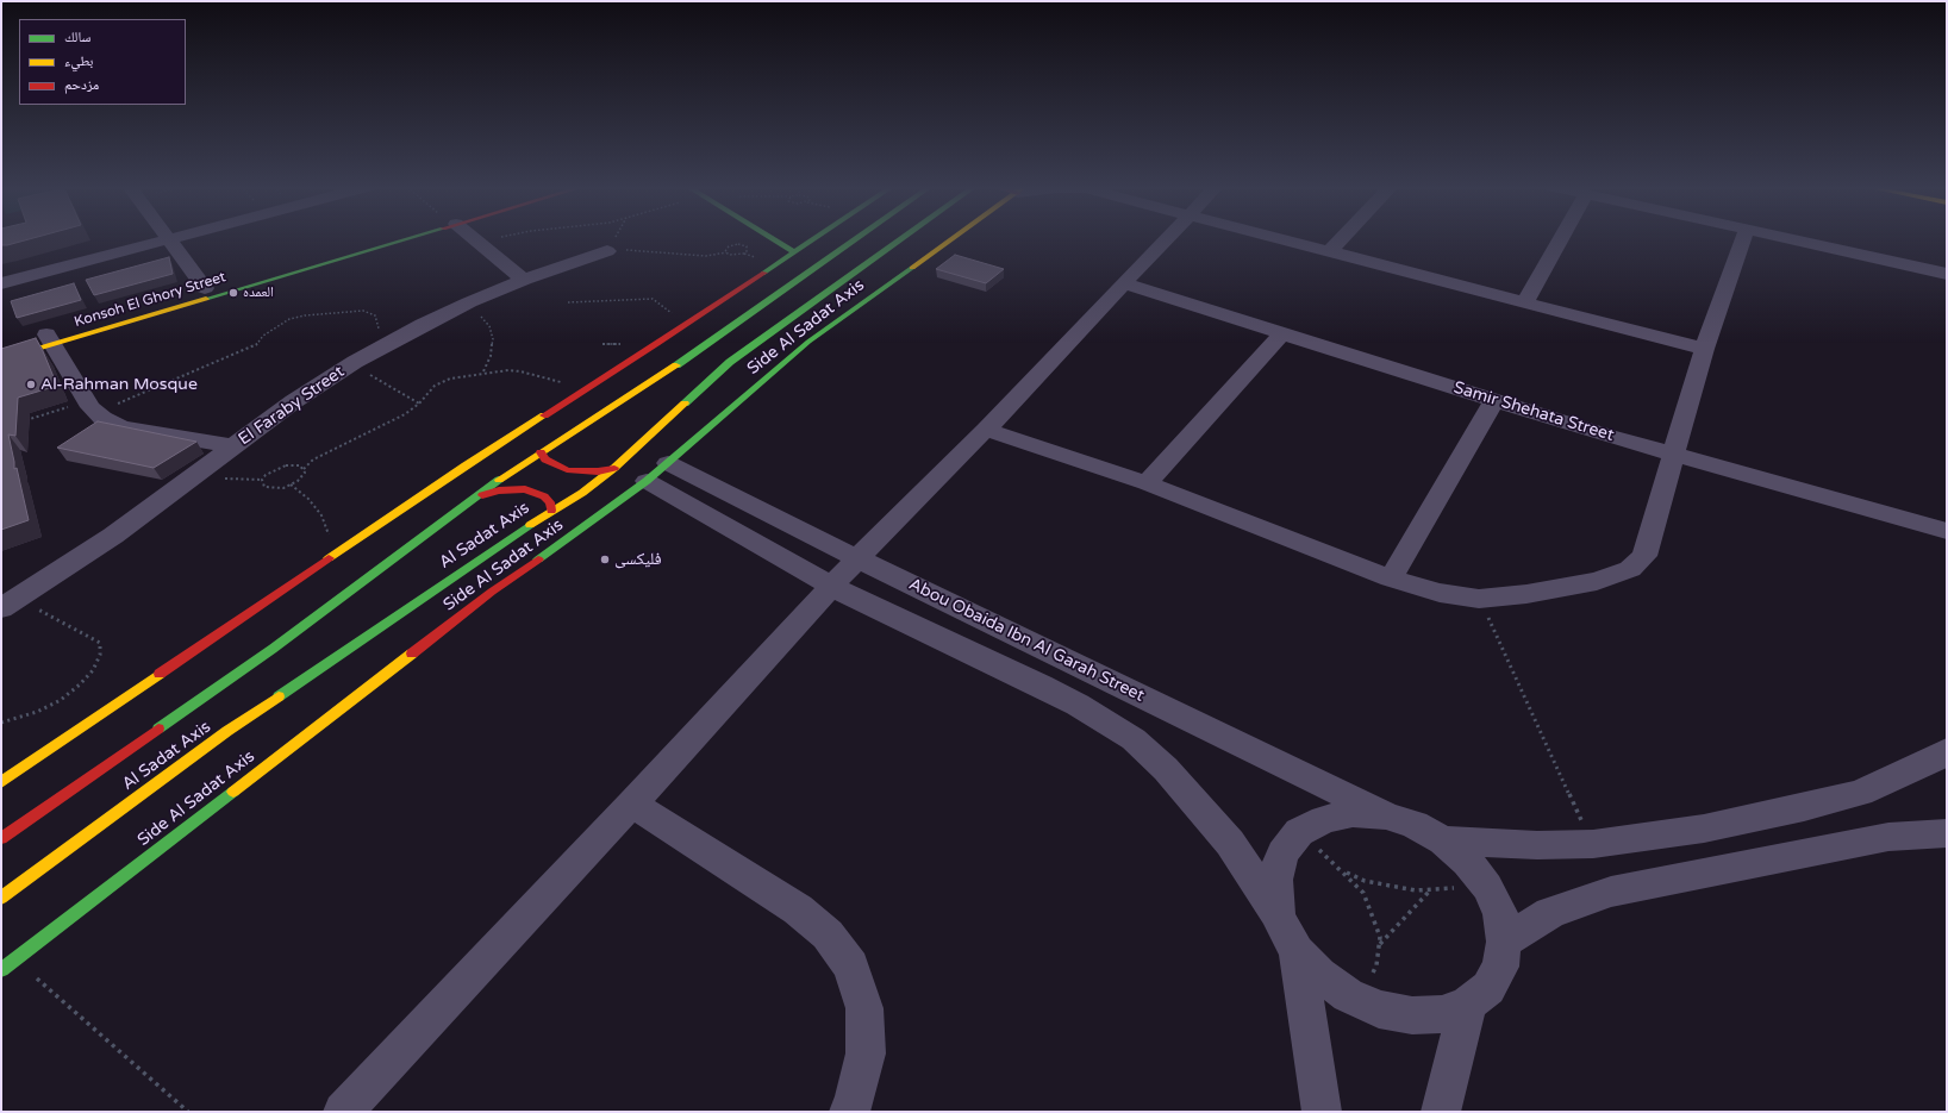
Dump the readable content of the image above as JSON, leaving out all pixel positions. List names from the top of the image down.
{
  "streets": {
    "street": [
      "Konsoh El Ghory Street",
      "Side Al Sadat Axis",
      "El Faraby Street",
      "Samir Shehata Street",
      "Al Sadat Axis",
      "Abou Obaida Ibn Al Garah Street"
    ]
  },
  "crossings": [
    ["Side Al Sadat Axis", "Abou Obaida Ibn Al Garah Street"]
  ],
  "places": ["العمده", "Al-Rahman Mosque", "فليكسى"],
  "legend": ["سالك", "بطيء", "مزدحم"]
}
